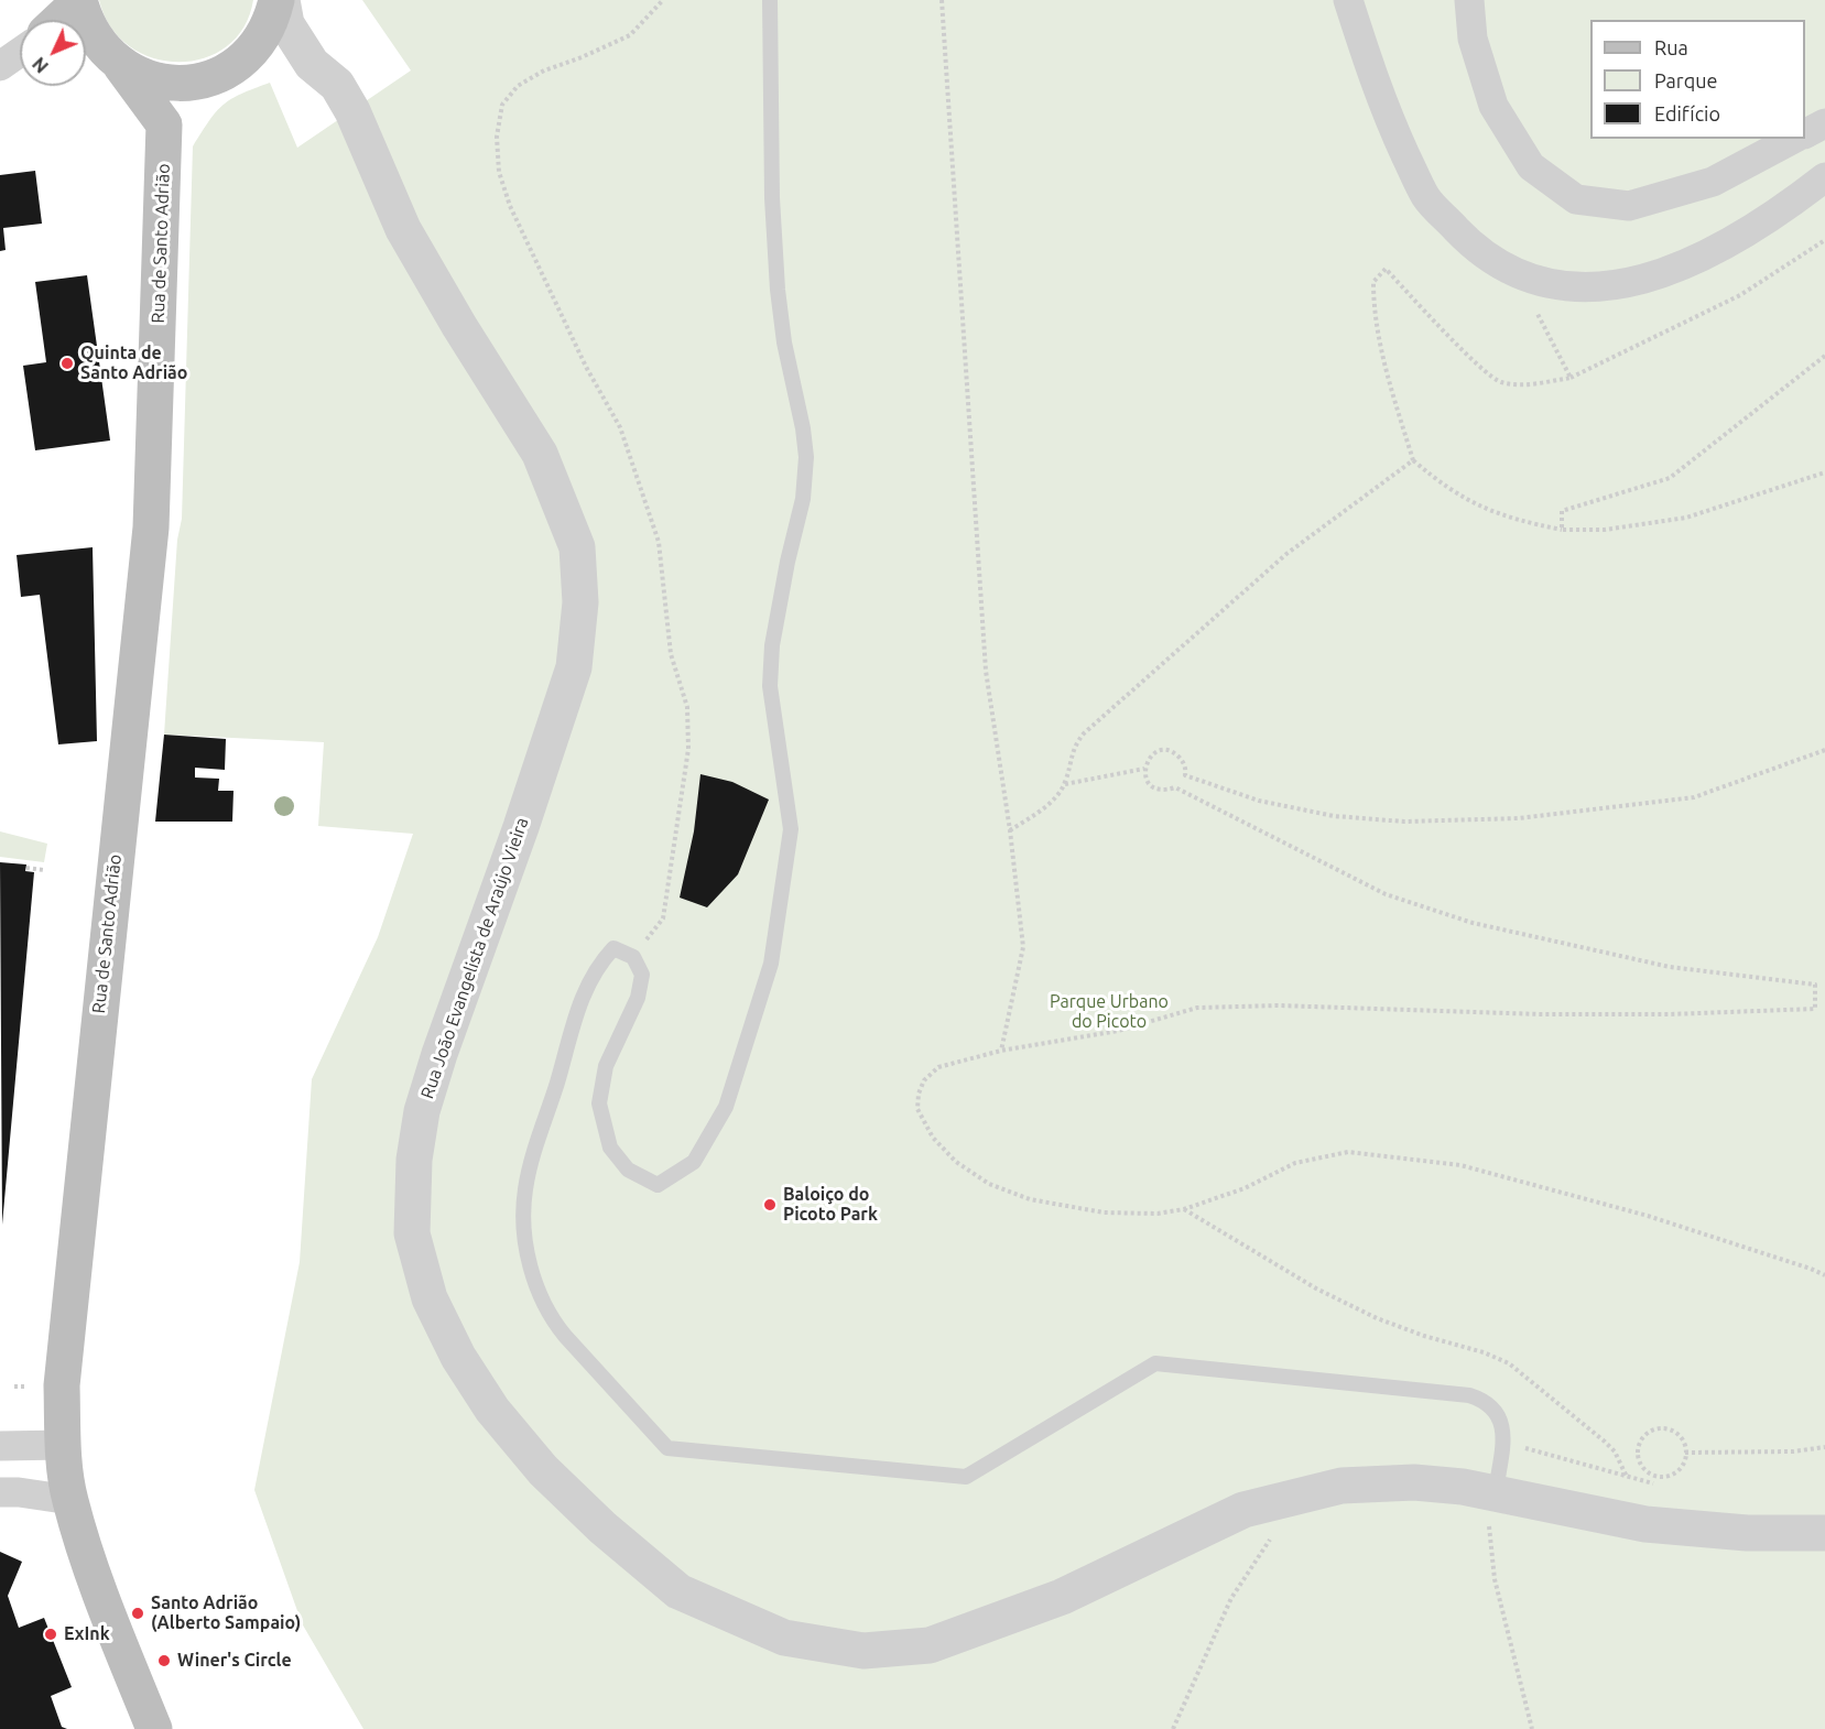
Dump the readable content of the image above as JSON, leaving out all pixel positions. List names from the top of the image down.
{
  "streets": {
    "main road": ["Rua de Santo Adrião"],
    "street": ["Rua João Evangelista de Araújo Vieira"]
  },
  "parks": ["Parque Urbano do Picoto"],
  "places": [
    "Quinta de Santo Adrião",
    "Baloiço do Picoto Park",
    "Santo Adrião (Alberto Sampaio)",
    "ExInk",
    "Winer's Circle"
  ],
  "legend": ["Rua", "Parque", "Edifício"],
  "north": "bottom left"
}
